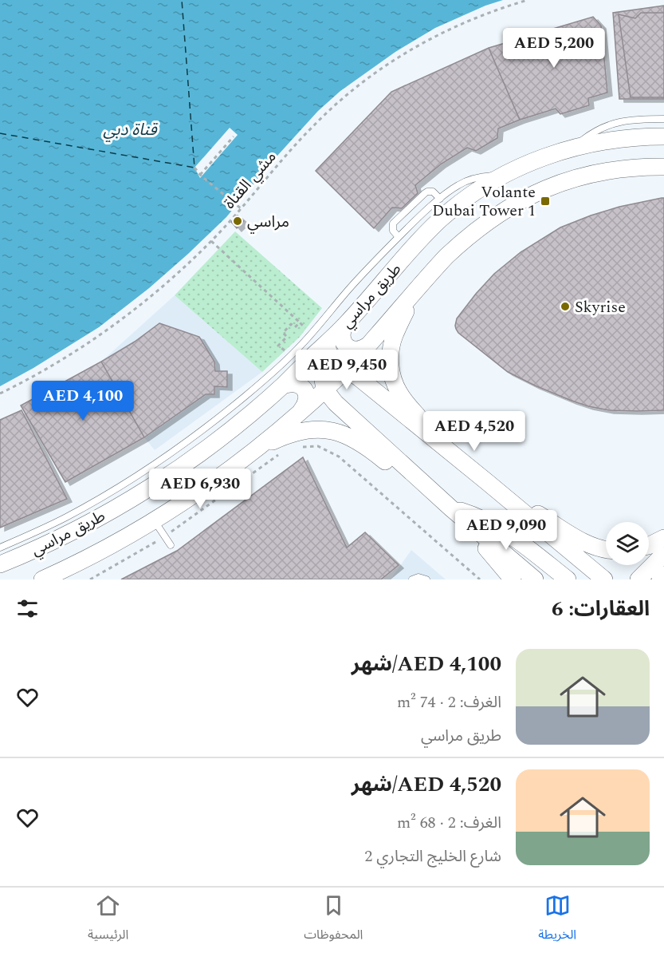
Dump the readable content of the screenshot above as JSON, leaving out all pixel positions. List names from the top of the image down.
{
  "streets": {
    "street": ["طريق مراسي"],
    "path": ["مشي القناة"]
  },
  "water": ["قناة دبي"],
  "places": {
    "transit": ["Volante Dubai Tower 1"],
    "other": ["مراسي", "Skyrise"]
  },
  "page": {
    "price": [
      "AED 5,200",
      "AED 9,450",
      "AED 4,100",
      "AED 4,520",
      "AED 6,930",
      "AED 9,090"
    ],
    "heading": "العقارات: 6",
    "list": [
      {
        "name": "AED 4,100/شهر",
        "note": "الغرف: 2 · 74 m² · طريق مراسي"
      },
      {
        "name": "AED 4,520/شهر",
        "note": "الغرف: 2 · 68 m² · شارع الخليج التجاري 2"
      }
    ],
    "tabs": ["الخريطة", "المحفوظات", "الرئيسية"]
  }
}
